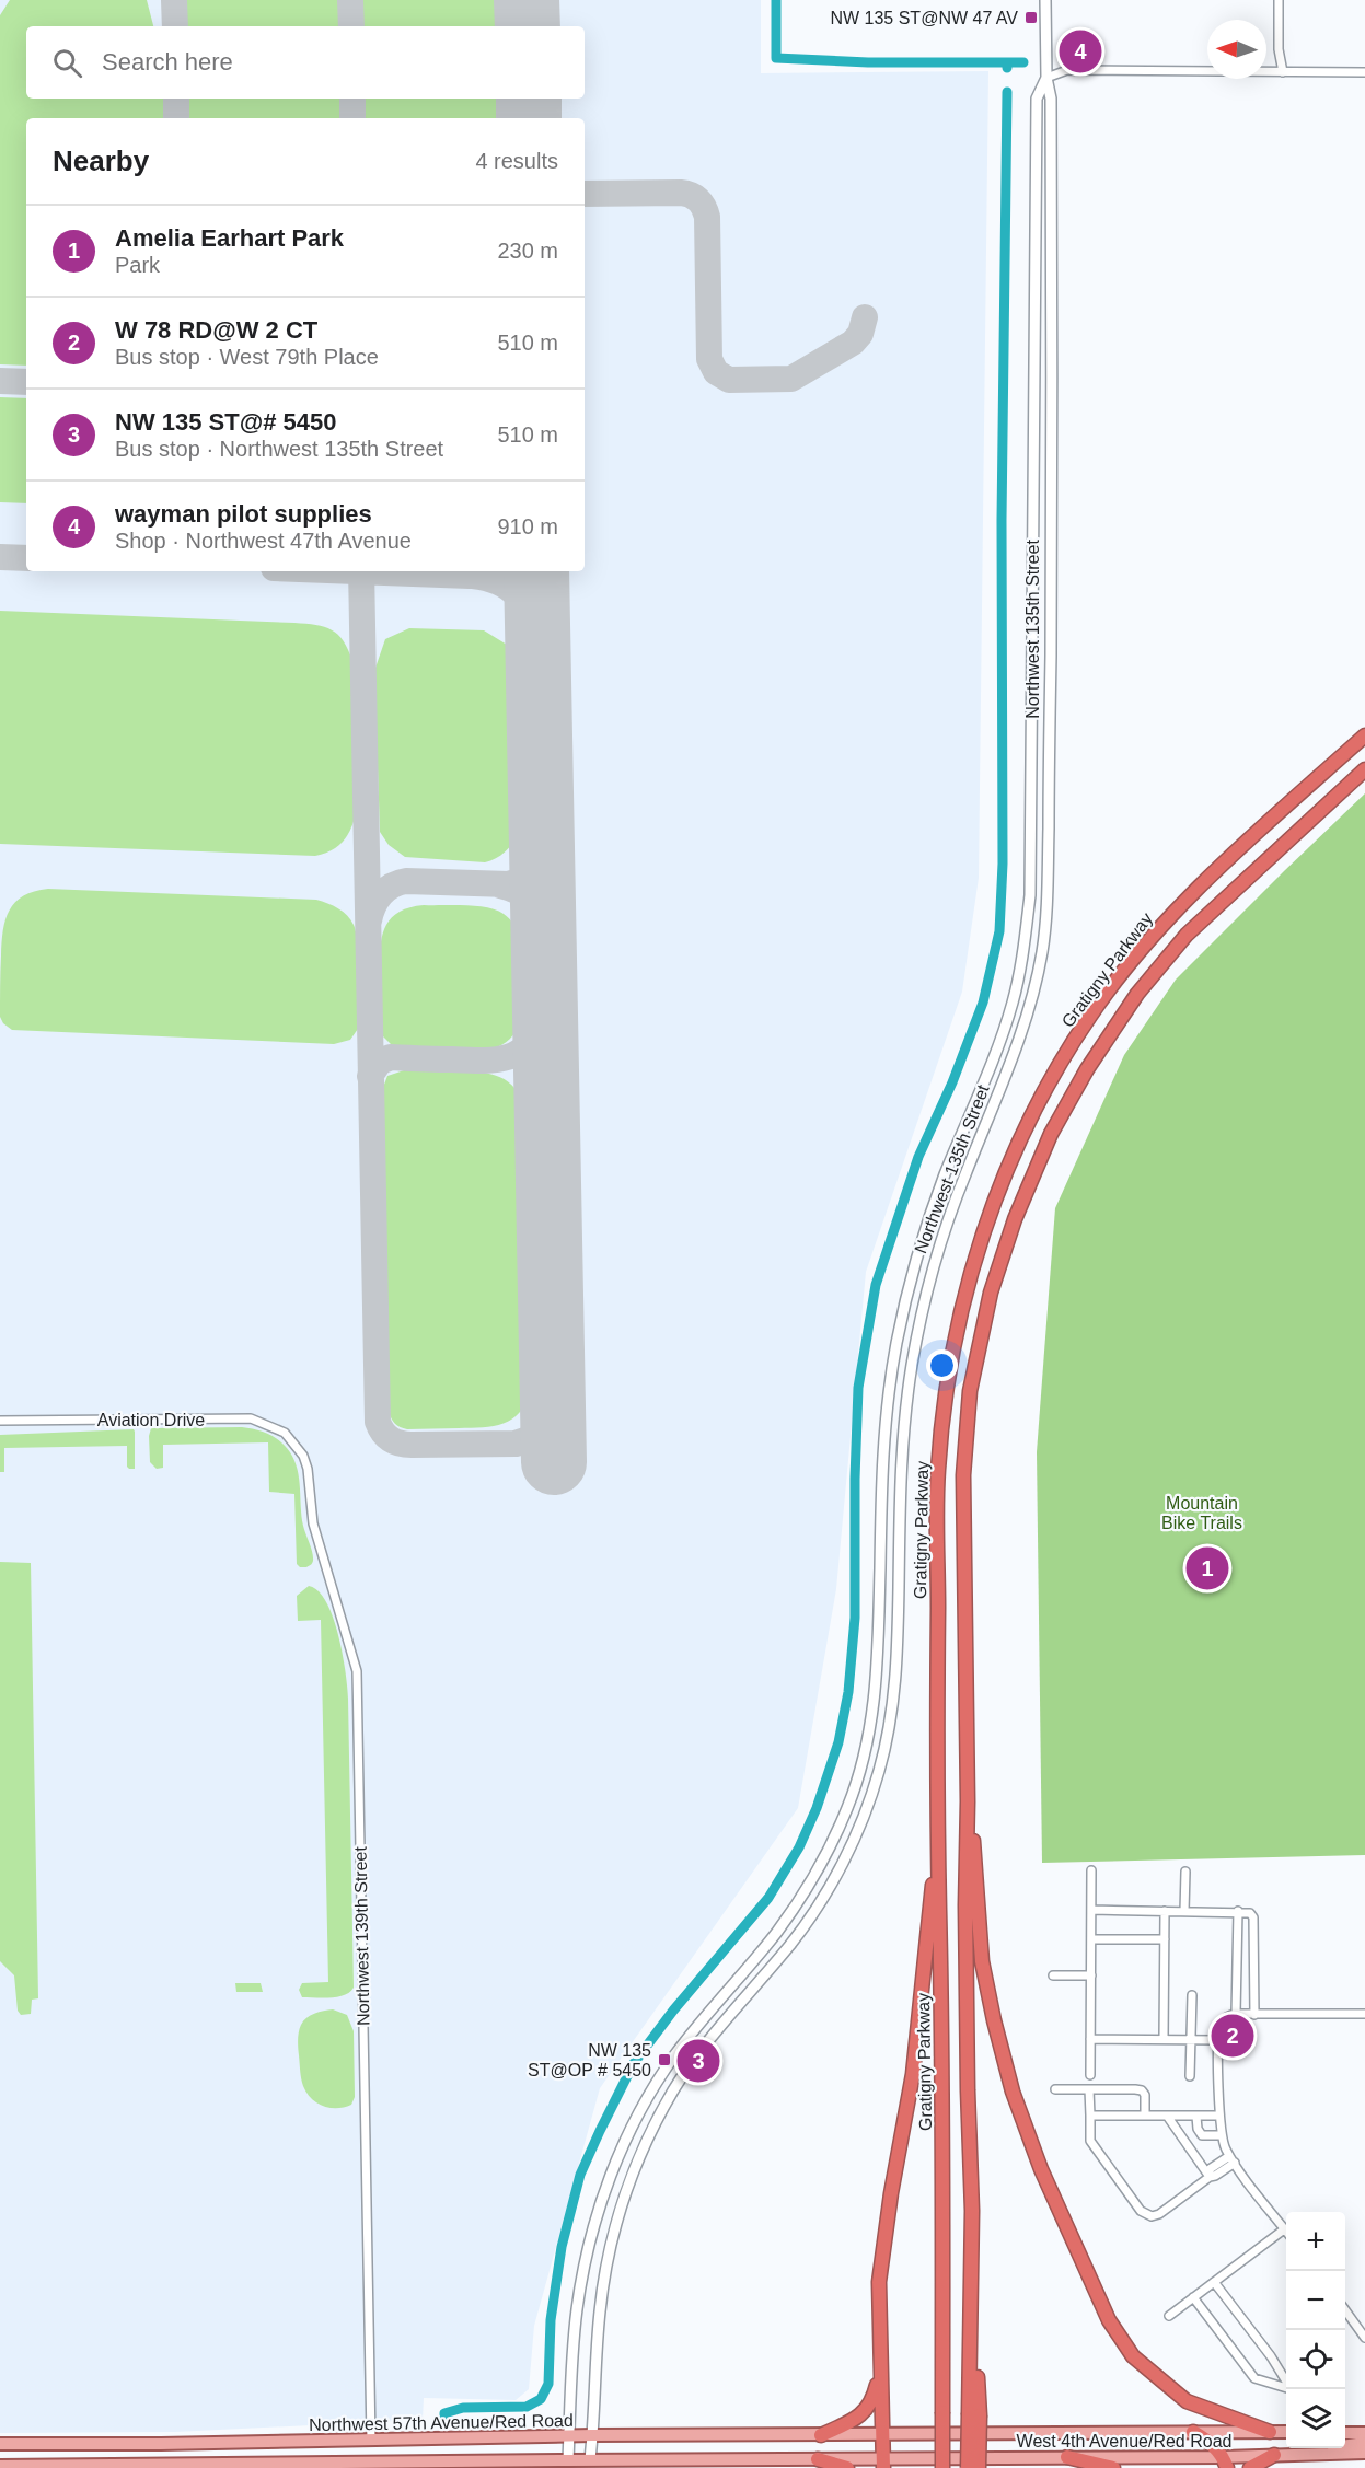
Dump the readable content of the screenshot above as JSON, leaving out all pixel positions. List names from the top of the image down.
{
  "streets": {
    "highway": ["Gratigny Parkway"],
    "main road": ["Northwest 135th Street", "Northwest 57th Avenue/Red Road", "West 4th Avenue/Red Road"],
    "street": ["Aviation Drive", "Northwest 139th Street"]
  },
  "crossings": [
    ["Northwest 135th Street", "Northwest 57th Avenue/Red Road"],
    ["Aviation Drive", "Northwest 139th Street"],
    ["Northwest 139th Street", "Northwest 57th Avenue/Red Road"],
    ["Northwest 57th Avenue/Red Road", "West 4th Avenue/Red Road"]
  ],
  "parks": ["Mountain Bike Trails"],
  "places": {
    "transit": ["NW 135 ST@NW 47 AV", "NW 135 ST@OP # 5450"]
  },
  "north": "left",
  "page": {
    "search": "Search here",
    "pins": [
      "4",
      "1",
      "2",
      "3"
    ],
    "heading": ["Nearby", "4 results"],
    "list": [
      {
        "mark": "1",
        "name": "Amelia Earhart Park",
        "note": "Park",
        "value": "230 m"
      },
      {
        "mark": "2",
        "name": "W 78 RD@W 2 CT",
        "note": "Bus stop · West 79th Place",
        "value": "510 m"
      },
      {
        "mark": "3",
        "name": "NW 135 ST@# 5450",
        "note": "Bus stop · Northwest 135th Street",
        "value": "510 m"
      },
      {
        "mark": "4",
        "name": "wayman pilot supplies",
        "note": "Shop · Northwest 47th Avenue",
        "value": "910 m"
      }
    ],
    "map_buttons": ["+", "−"]
  }
}
